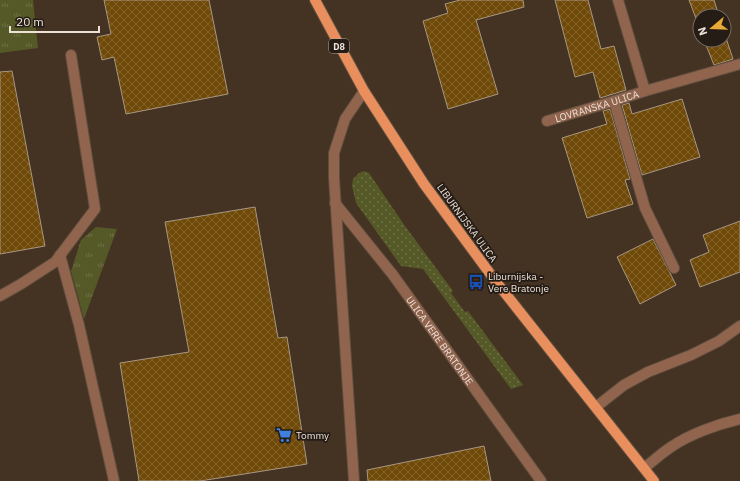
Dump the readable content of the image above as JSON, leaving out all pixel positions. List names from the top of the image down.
{
  "streets": {
    "main road": ["D8", "LIBURNIJSKA ULICA"],
    "street": ["LOVRANSKA ULICA", "ULICA VERE BRATONJE"]
  },
  "places": {
    "bus stop": ["Liburnijska - Vere Bratonje"],
    "supermarket": ["Tommy"]
  },
  "scale_bar": "20 m",
  "north": "left"
}
